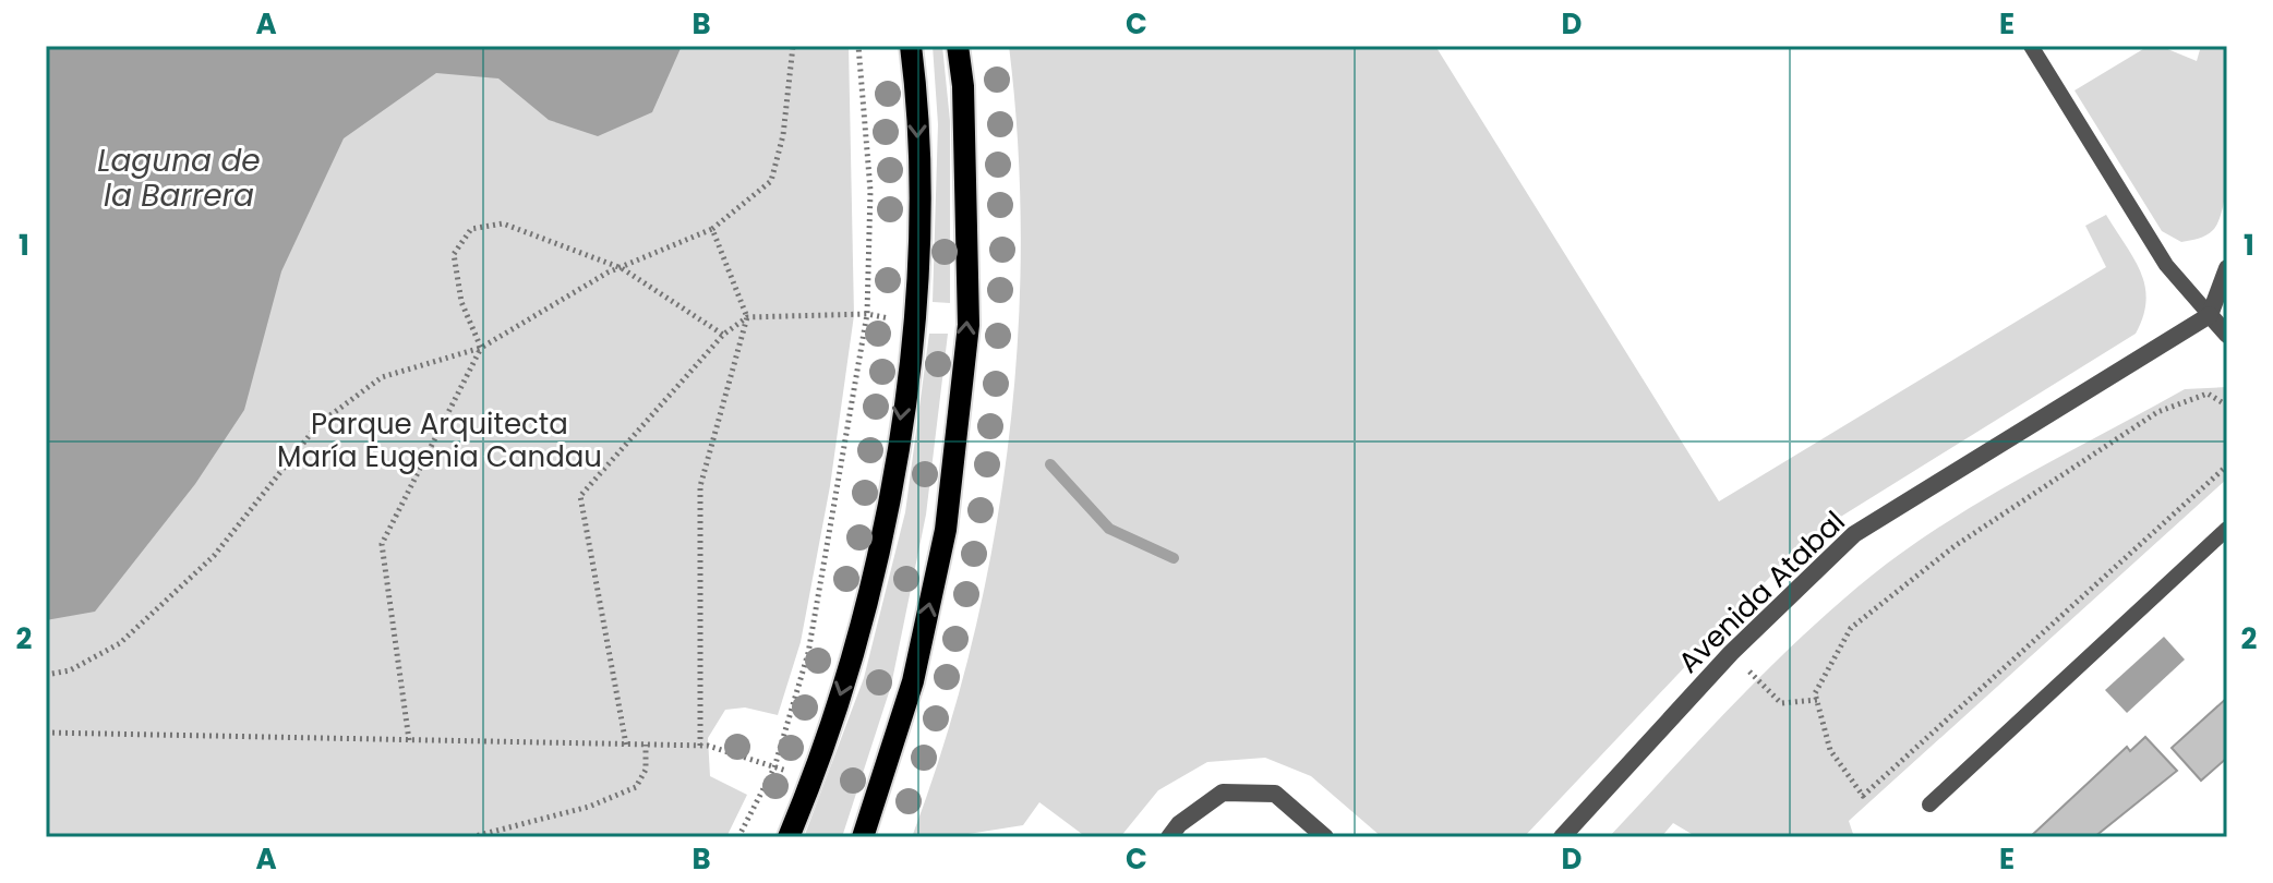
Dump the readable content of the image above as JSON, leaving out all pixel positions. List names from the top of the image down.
{
  "streets": {
    "street": ["Avenida Atabal"]
  },
  "water": ["Laguna de la Barrera"],
  "parks": ["Parque Arquitecta María Eugenia Candau"],
  "grid": {
    "columns": [
      "A",
      "B",
      "C",
      "D",
      "E"
    ],
    "rows": ["1", "2"]
  }
}
